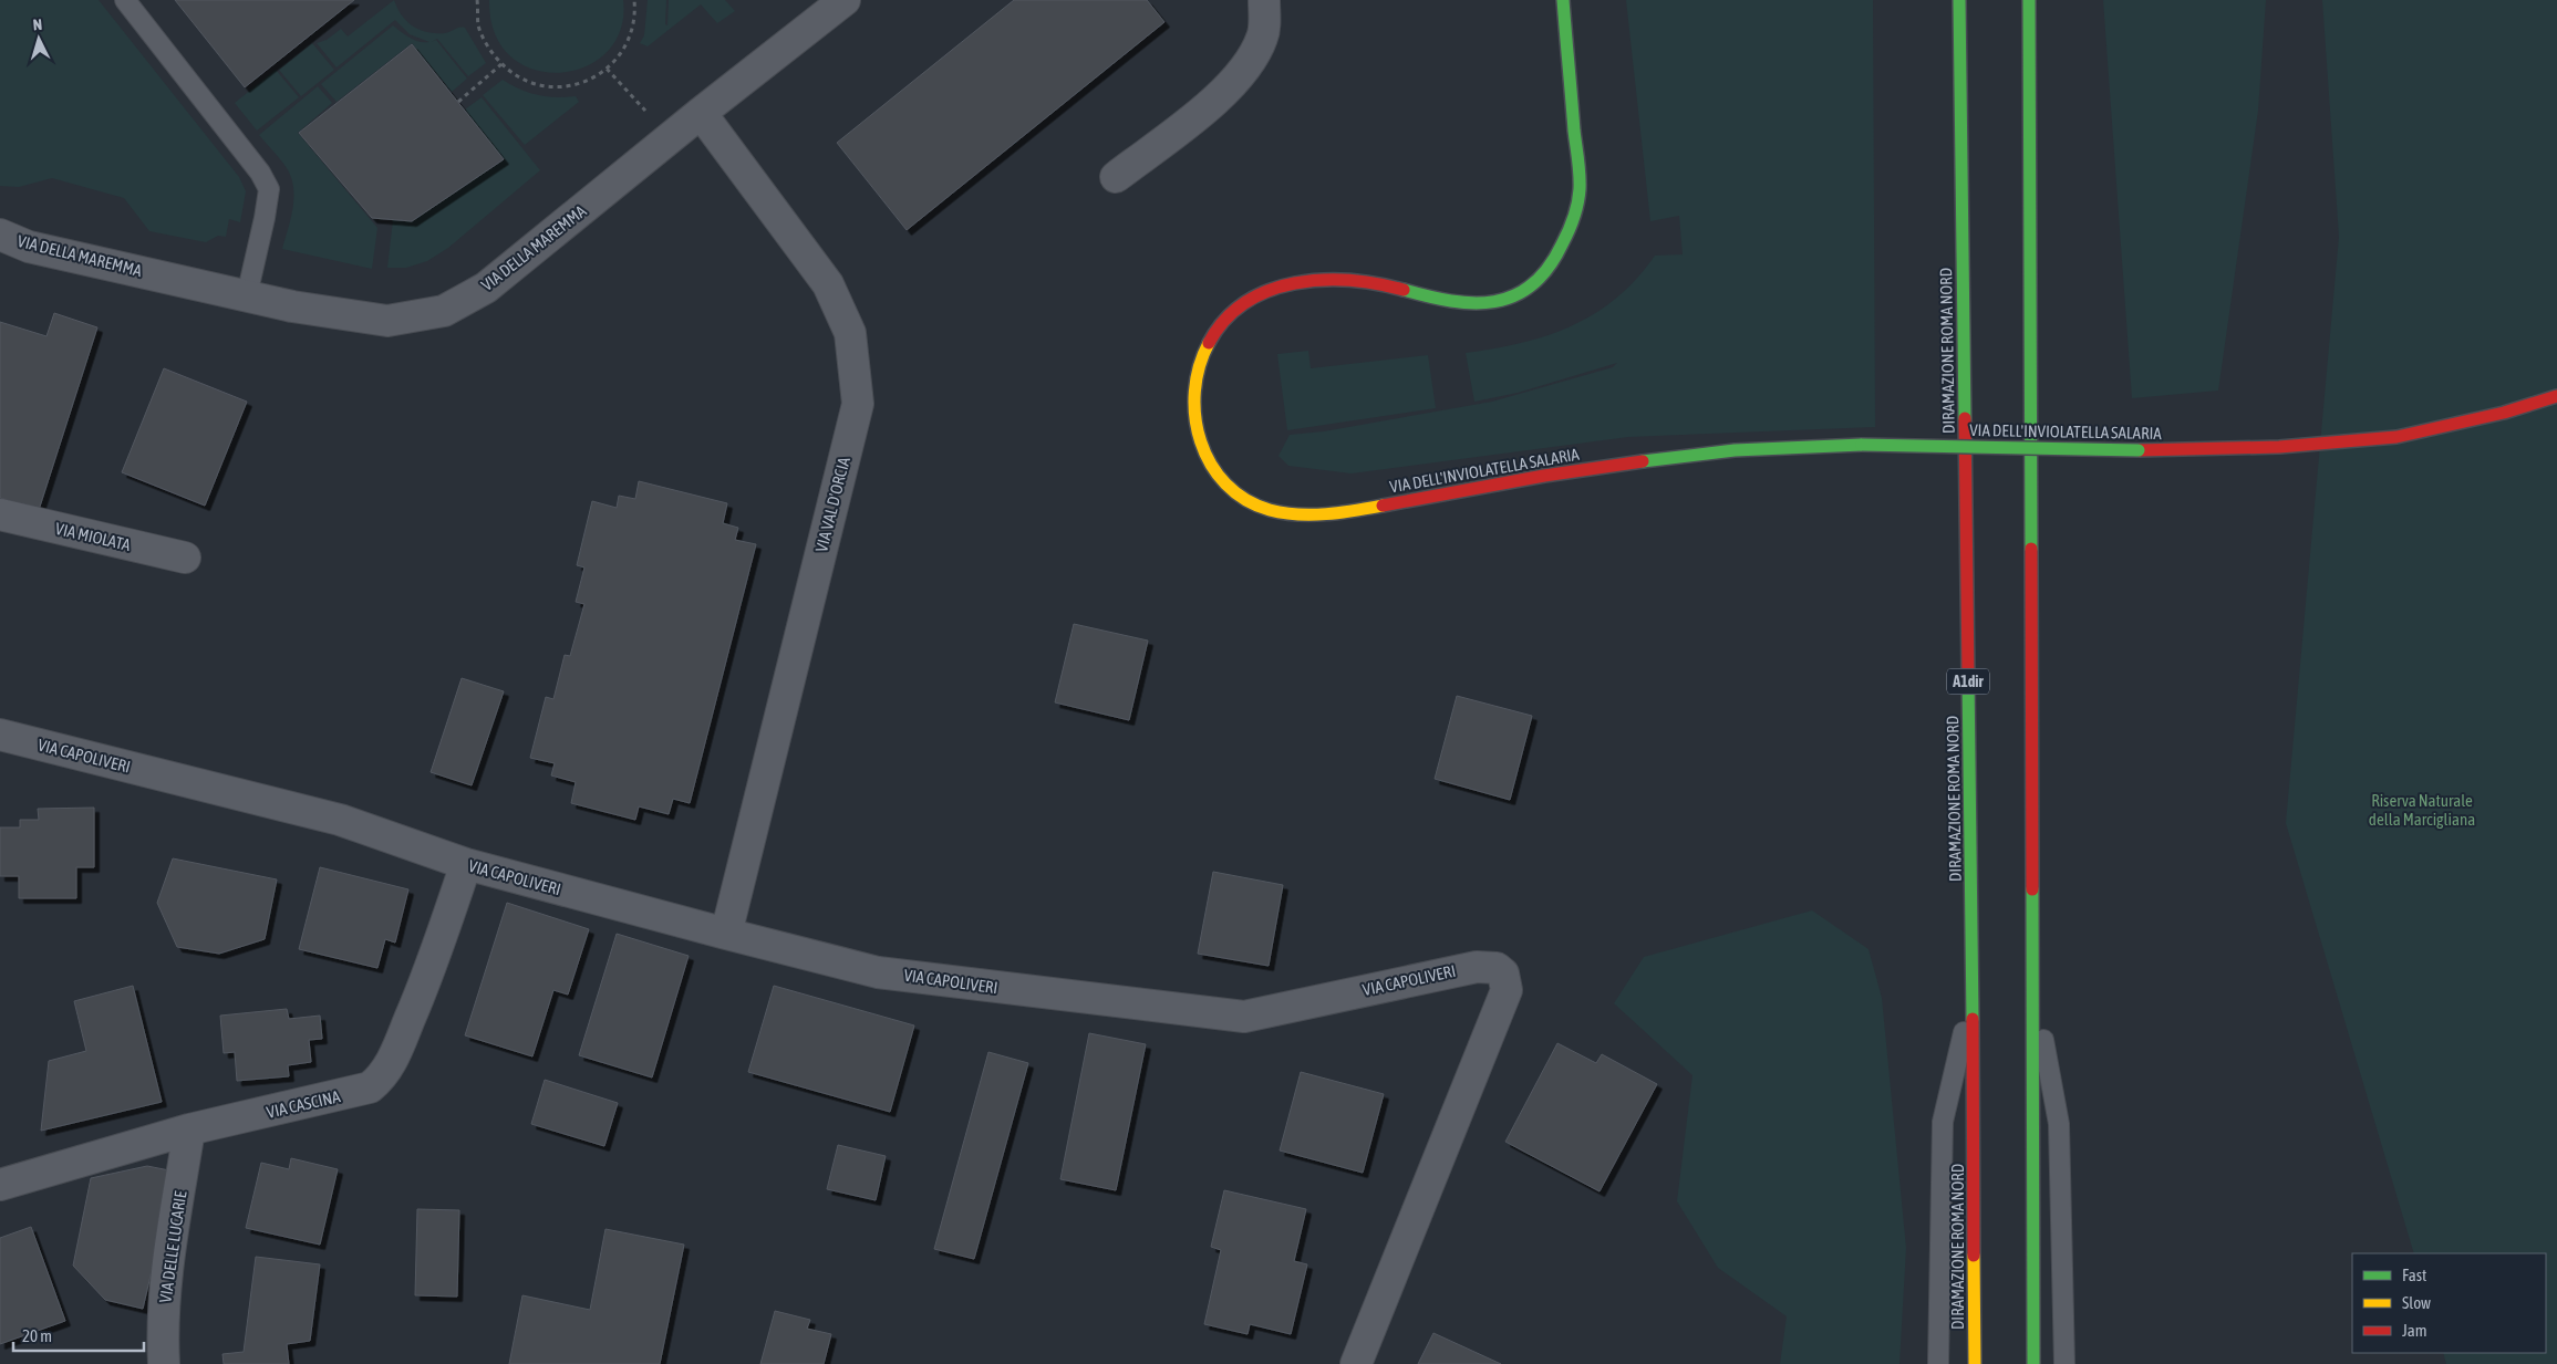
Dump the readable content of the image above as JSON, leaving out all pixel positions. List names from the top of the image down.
{
  "streets": {
    "main road": ["DIRAMAZIONE ROMA NORD", "VIA DELL'INVIOLATELLA SALARIA", "A1dir"],
    "street": [
      "VIA DELLA MAREMMA",
      "VIA VAL D'ORCIA",
      "VIA MIOLATA",
      "VIA CAPOLIVERI",
      "VIA CASCINA",
      "VIA DELLE LUCARIE"
    ]
  },
  "crossings": [
    ["VIA DELLA MAREMMA", "VIA VAL D'ORCIA"],
    ["VIA VAL D'ORCIA", "VIA CAPOLIVERI"],
    ["VIA CAPOLIVERI", "VIA CASCINA"],
    ["VIA CASCINA", "VIA DELLE LUCARIE"]
  ],
  "parks": ["Riserva Naturale della Marcigliana"],
  "legend": ["Fast", "Slow", "Jam"],
  "scale_bar": "20 m",
  "north": "top"
}
